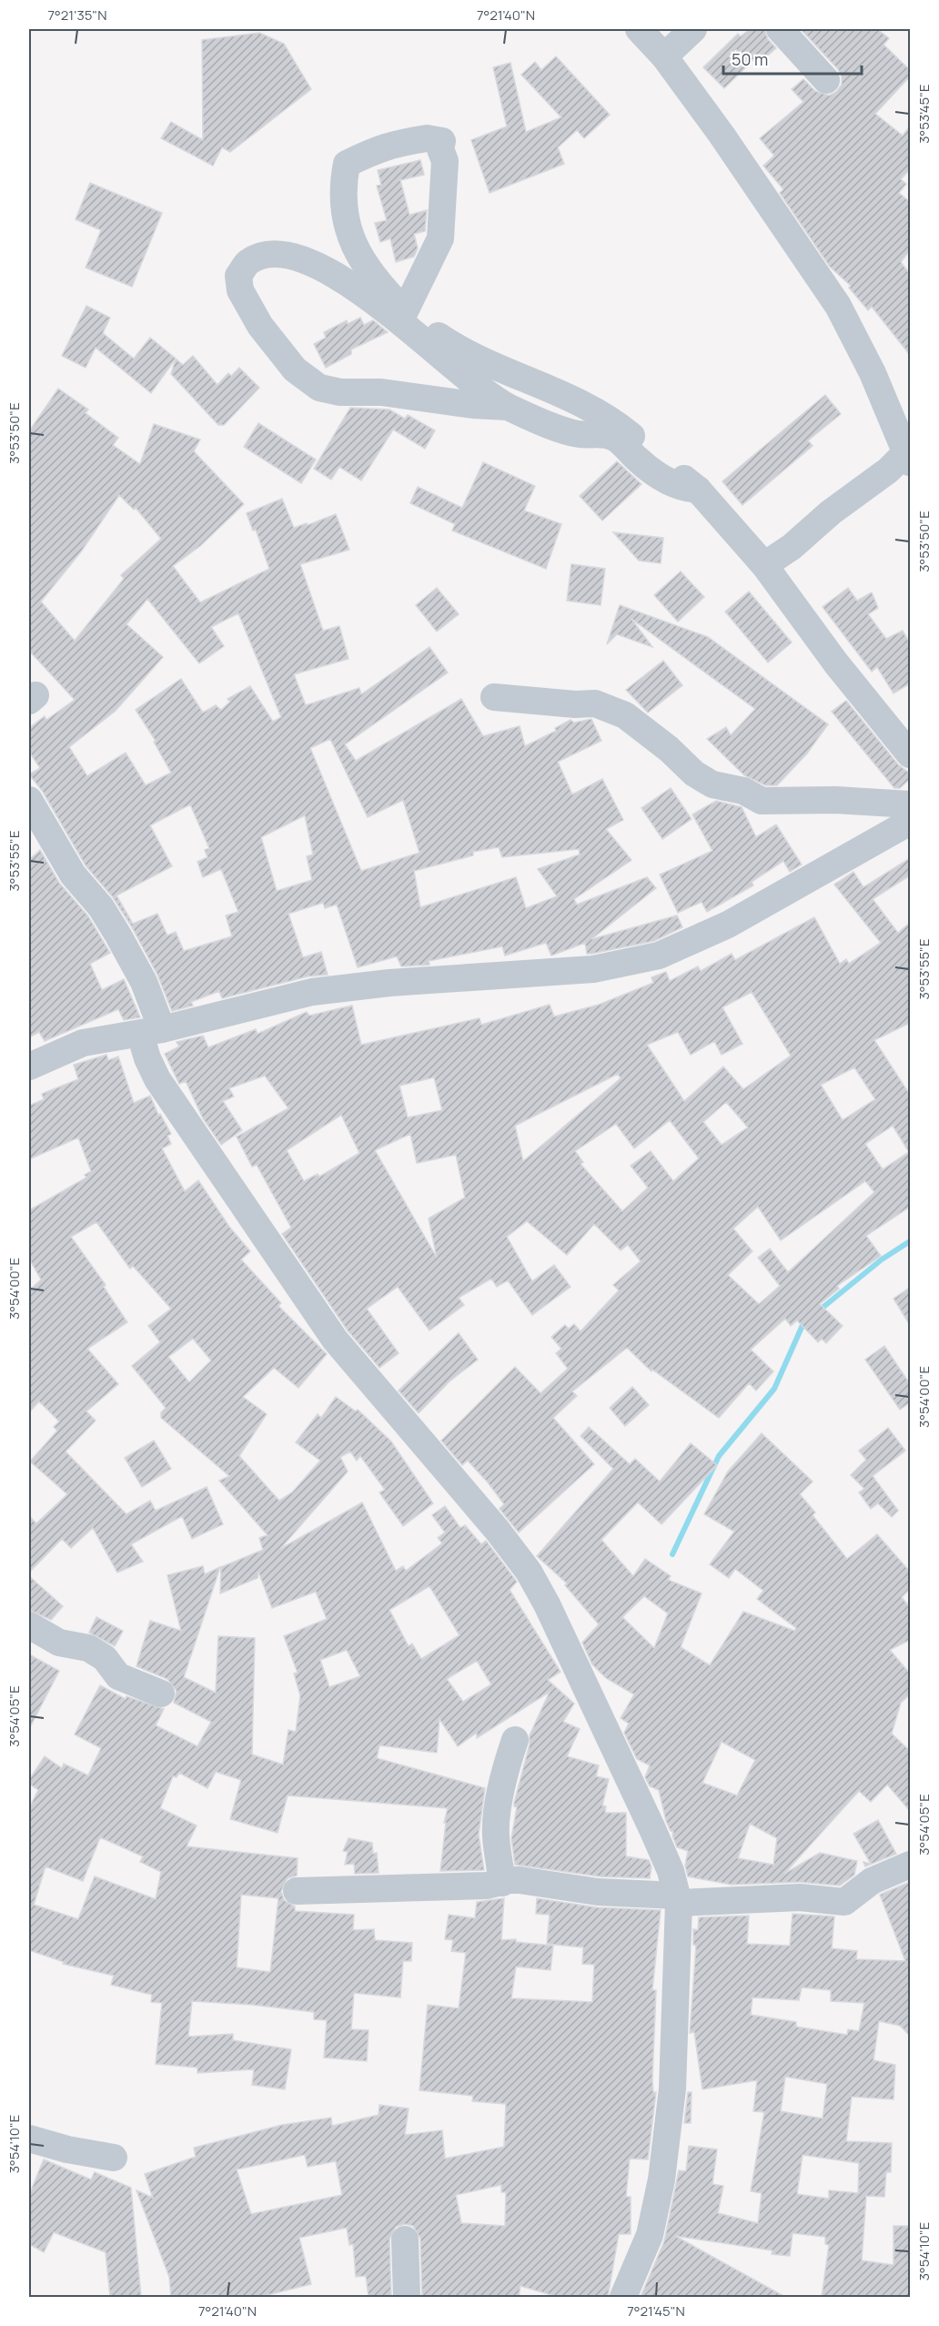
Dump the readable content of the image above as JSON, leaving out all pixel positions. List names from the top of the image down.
{
  "scale_bar": "50 m",
  "coordinates": [
    "7°21'35\"N",
    "7°21'40\"N",
    "3°53'45\"E",
    "3°53'50\"E",
    "3°53'55\"E",
    "3°54'00\"E",
    "3°54'05\"E",
    "3°54'10\"E",
    "7°21'45\"N"
  ]
}
